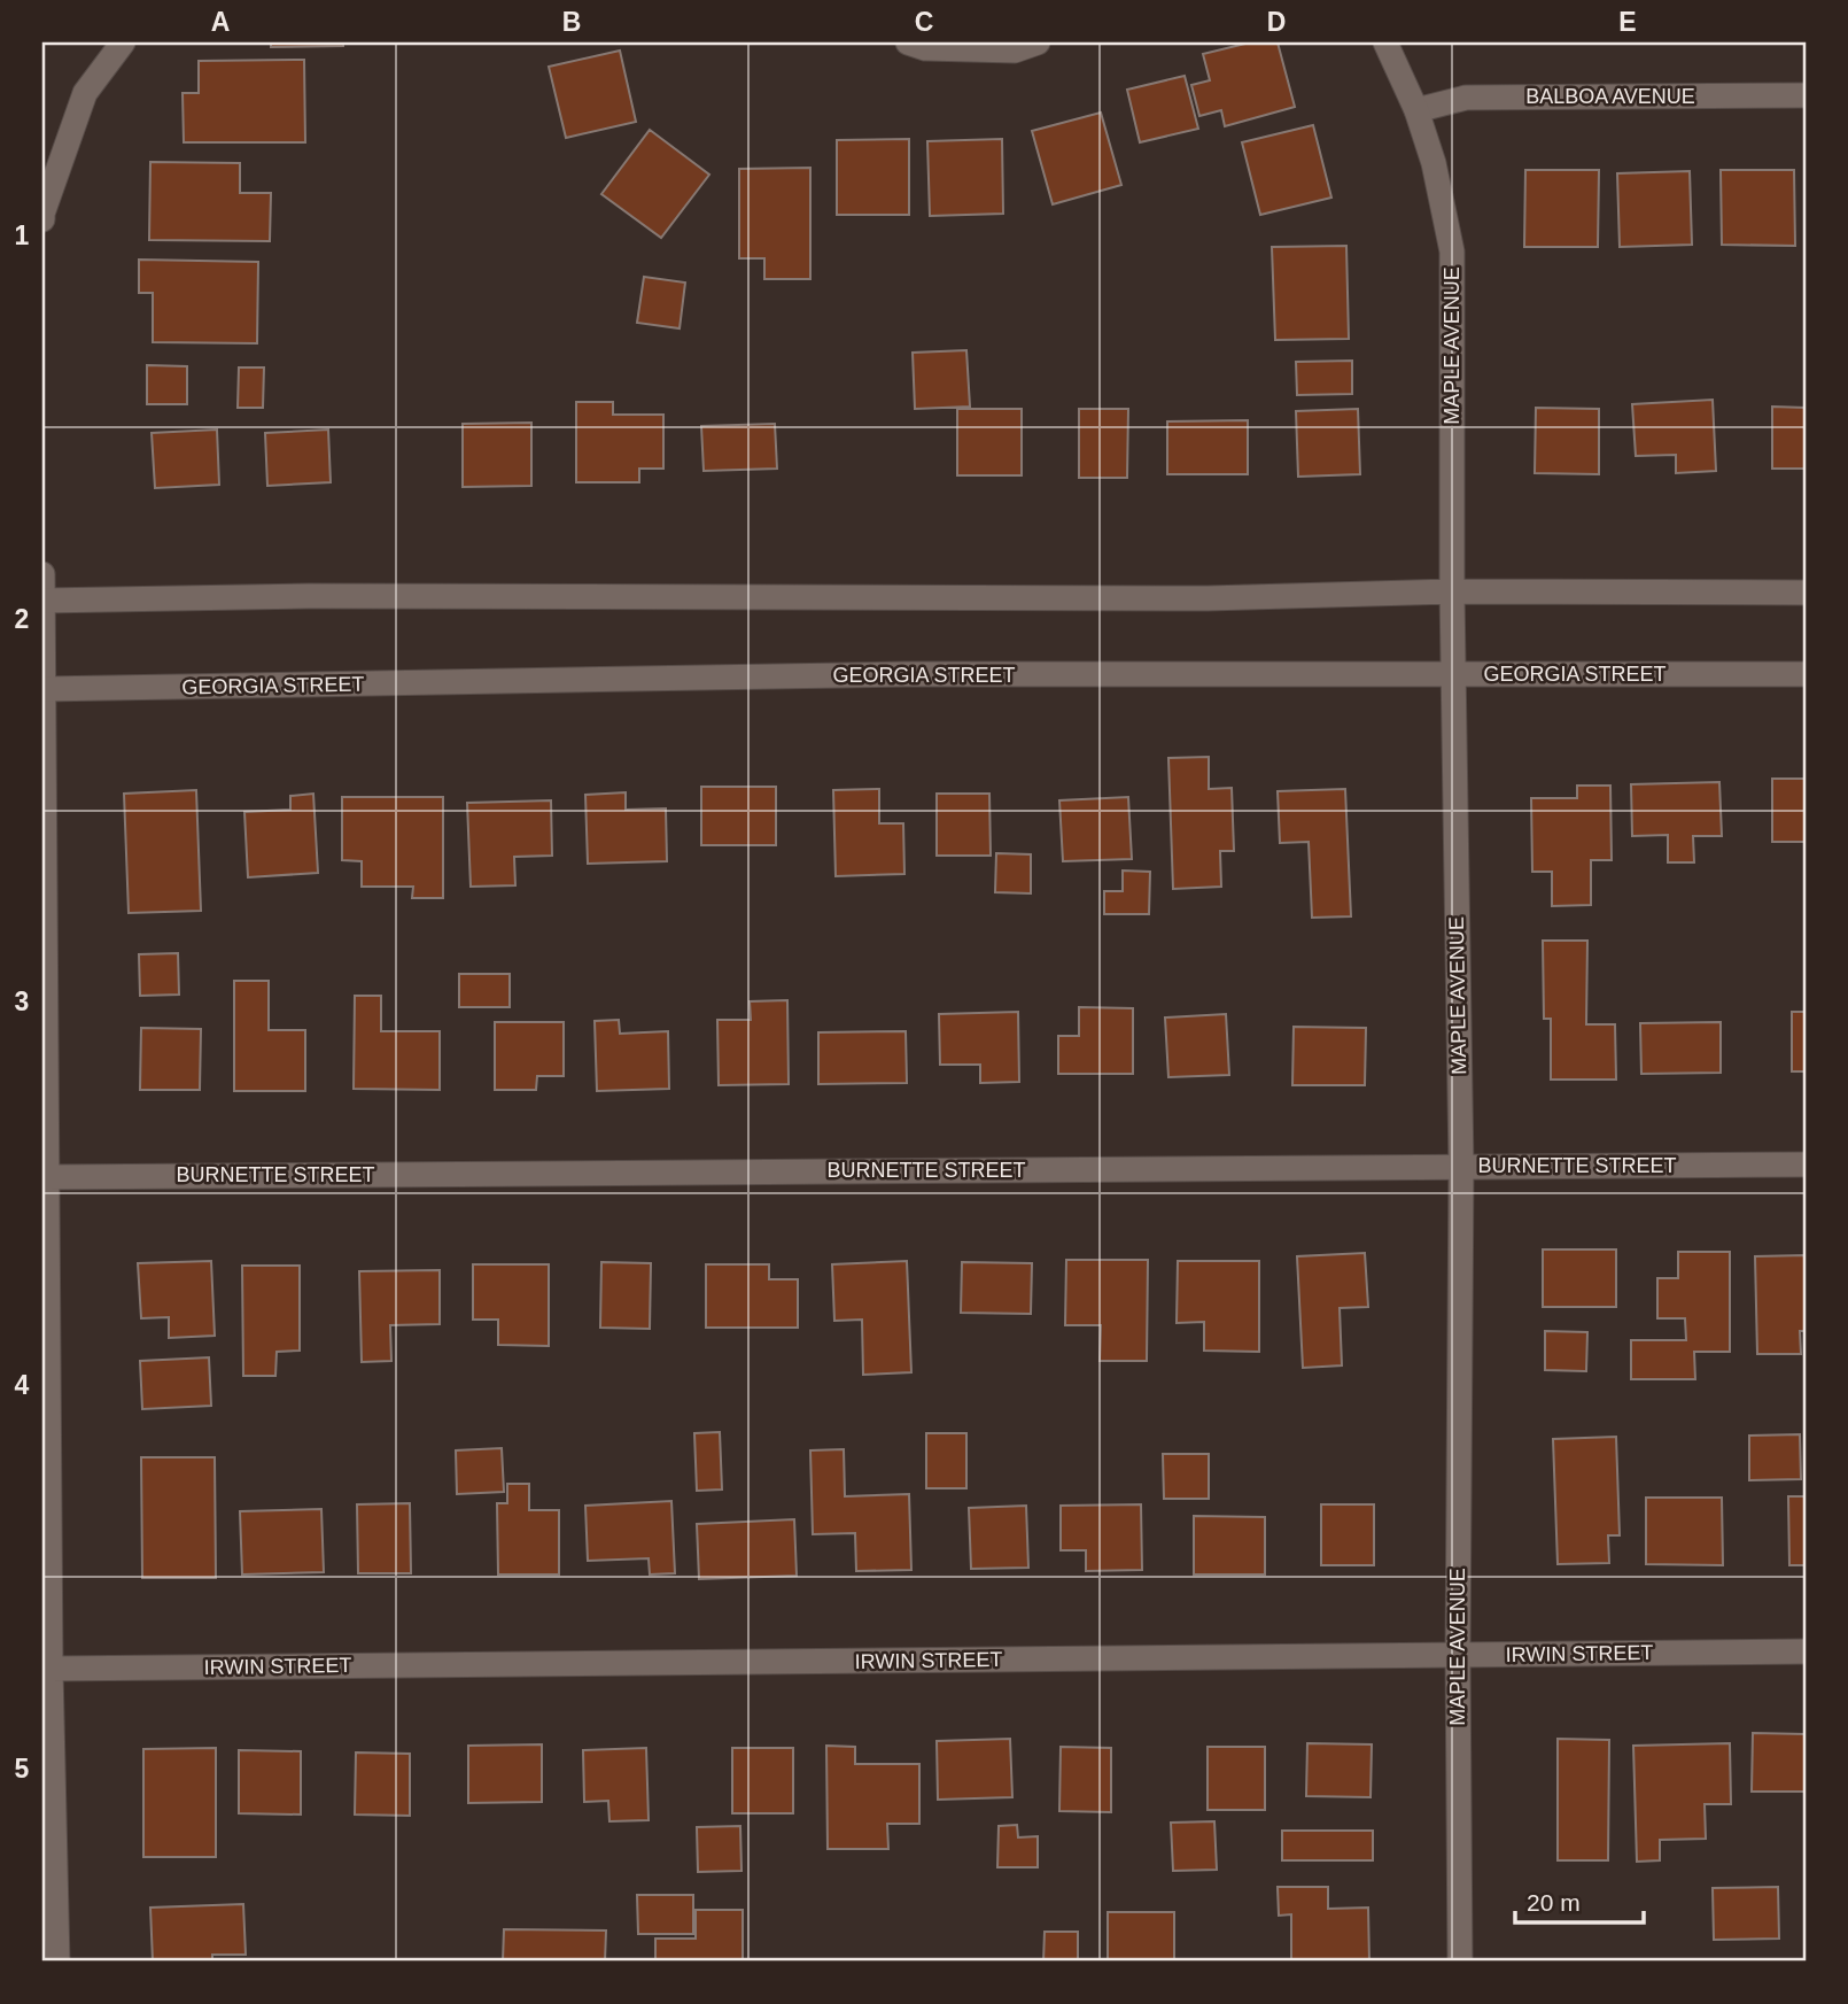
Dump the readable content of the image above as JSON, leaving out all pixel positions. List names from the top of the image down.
{
  "streets": {
    "street": [
      "BALBOA AVENUE",
      "MAPLE AVENUE",
      "GEORGIA STREET",
      "BURNETTE STREET",
      "IRWIN STREET"
    ]
  },
  "crossings": [
    ["BALBOA AVENUE", "MAPLE AVENUE"],
    ["MAPLE AVENUE", "GEORGIA STREET"],
    ["MAPLE AVENUE", "BURNETTE STREET"],
    ["MAPLE AVENUE", "IRWIN STREET"]
  ],
  "scale_bar": "20 m",
  "grid": {
    "columns": [
      "A",
      "B",
      "C",
      "D",
      "E"
    ],
    "rows": [
      "1",
      "2",
      "3",
      "4",
      "5"
    ]
  }
}
